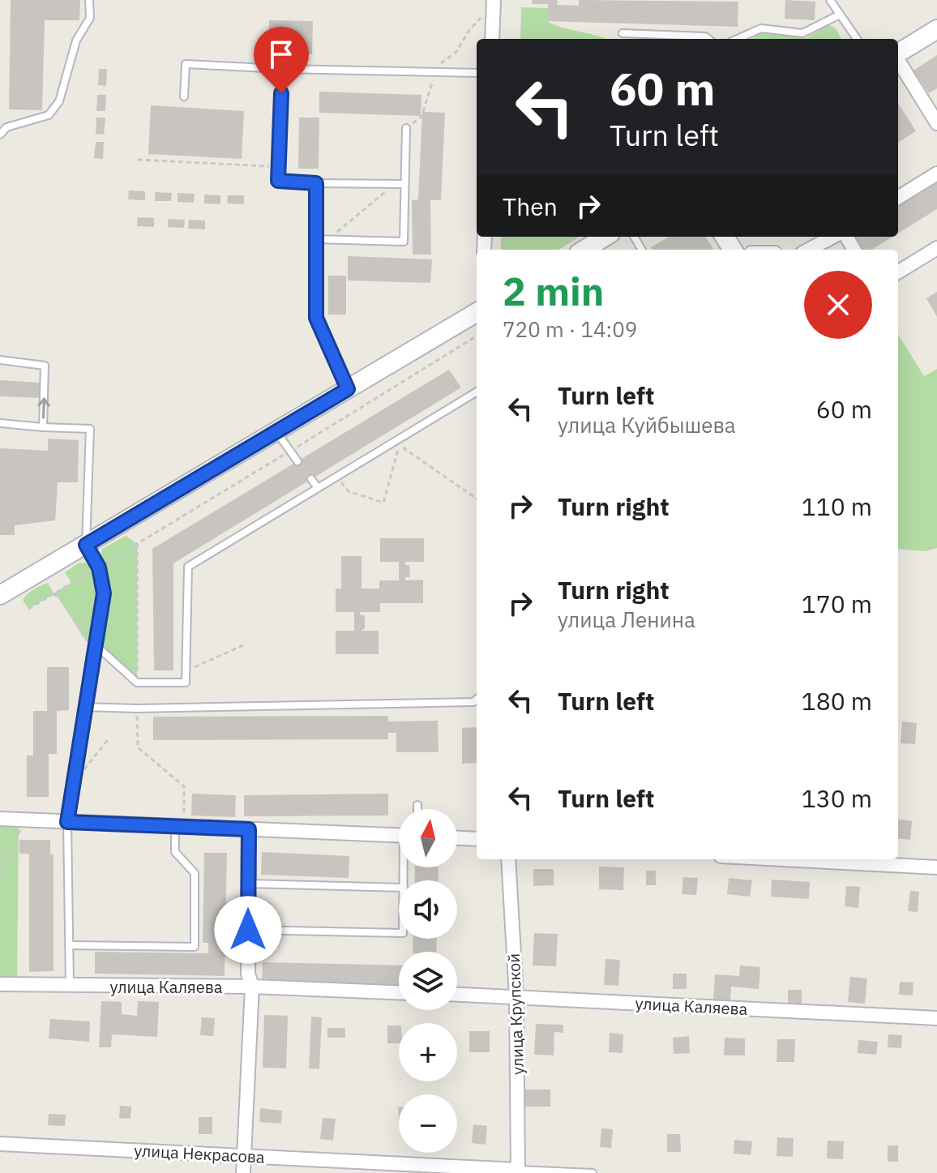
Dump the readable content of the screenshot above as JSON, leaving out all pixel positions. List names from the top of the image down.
{
  "streets": {
    "street": ["улица Каляева", "улица Крупской", "улица Некрасова"]
  },
  "crossings": [
    ["улица Каляева", "улица Крупской"],
    ["улица Крупской", "улица Некрасова"]
  ],
  "north": "top",
  "page": {
    "turn": ["60 m", "Turn left"],
    "then": "Then",
    "heading": ["2 min", "720 m · 14:09"],
    "list": [
      {
        "name": "Turn left",
        "note": "улица Куйбышева",
        "value": "60 m"
      },
      {
        "name": "Turn right",
        "value": "110 m"
      },
      {
        "name": "Turn right",
        "note": "улица Ленина",
        "value": "170 m"
      },
      {
        "name": "Turn left",
        "value": "180 m"
      },
      {
        "name": "Turn left",
        "value": "130 m"
      }
    ],
    "map_buttons": ["+", "−"]
  }
}
